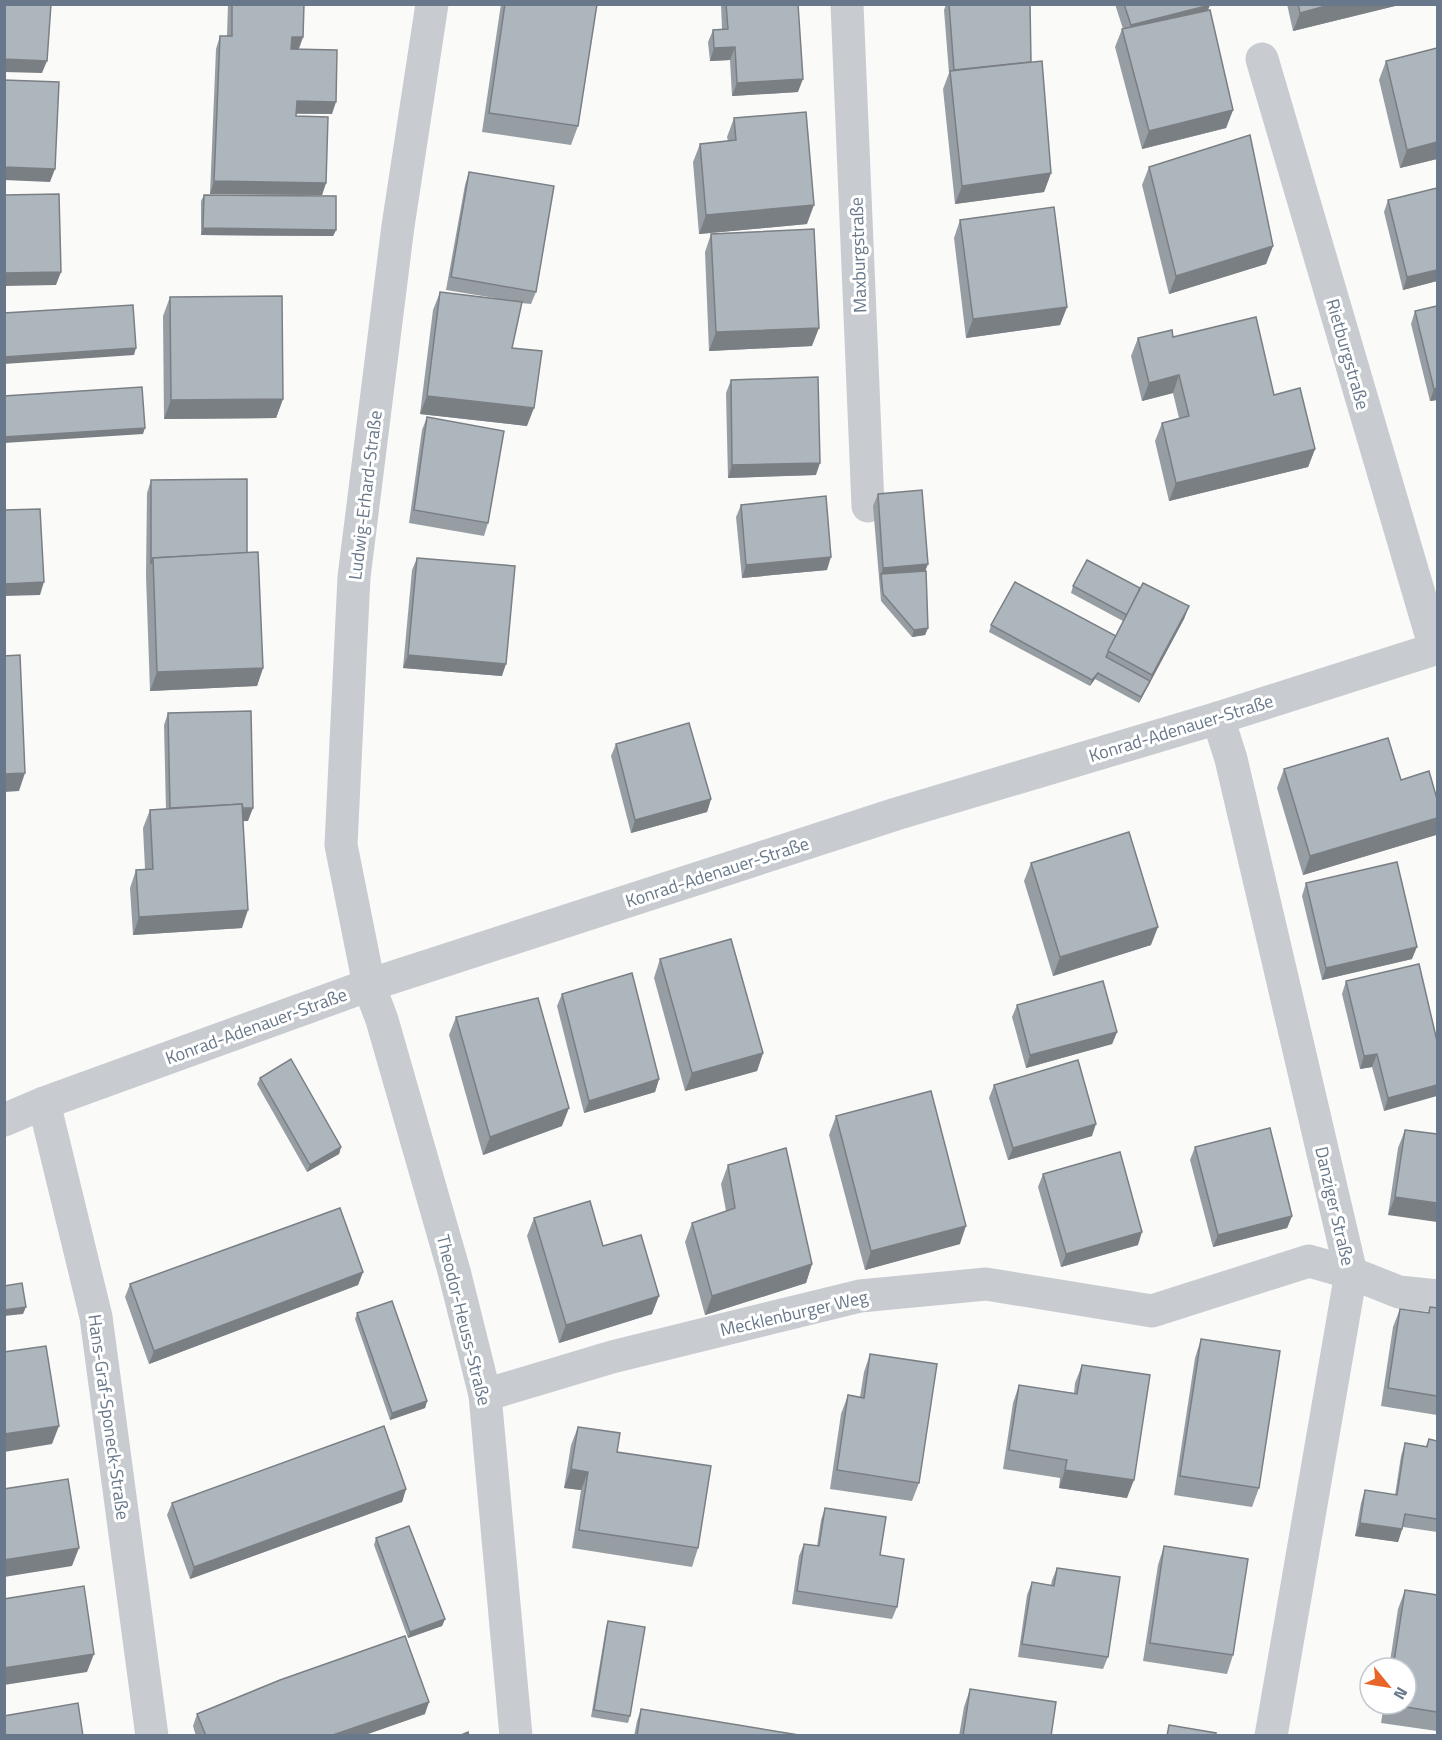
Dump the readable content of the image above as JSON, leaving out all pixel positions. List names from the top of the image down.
{
  "streets": {
    "street": [
      "Maxburgstraße",
      "Rietburgstraße",
      "Ludwig-Erhard-Straße",
      "Konrad-Adenauer-Straße",
      "Danziger Straße",
      "Mecklenburger Weg",
      "Theodor-Heuss-Straße",
      "Hans-Graf-Sponeck-Straße"
    ]
  },
  "crossings": [
    ["Rietburgstraße", "Konrad-Adenauer-Straße"],
    ["Ludwig-Erhard-Straße", "Konrad-Adenauer-Straße"],
    ["Ludwig-Erhard-Straße", "Theodor-Heuss-Straße"],
    ["Konrad-Adenauer-Straße", "Danziger Straße"],
    ["Konrad-Adenauer-Straße", "Theodor-Heuss-Straße"],
    ["Konrad-Adenauer-Straße", "Hans-Graf-Sponeck-Straße"],
    ["Danziger Straße", "Mecklenburger Weg"],
    ["Mecklenburger Weg", "Theodor-Heuss-Straße"]
  ],
  "north": "bottom right"
}
